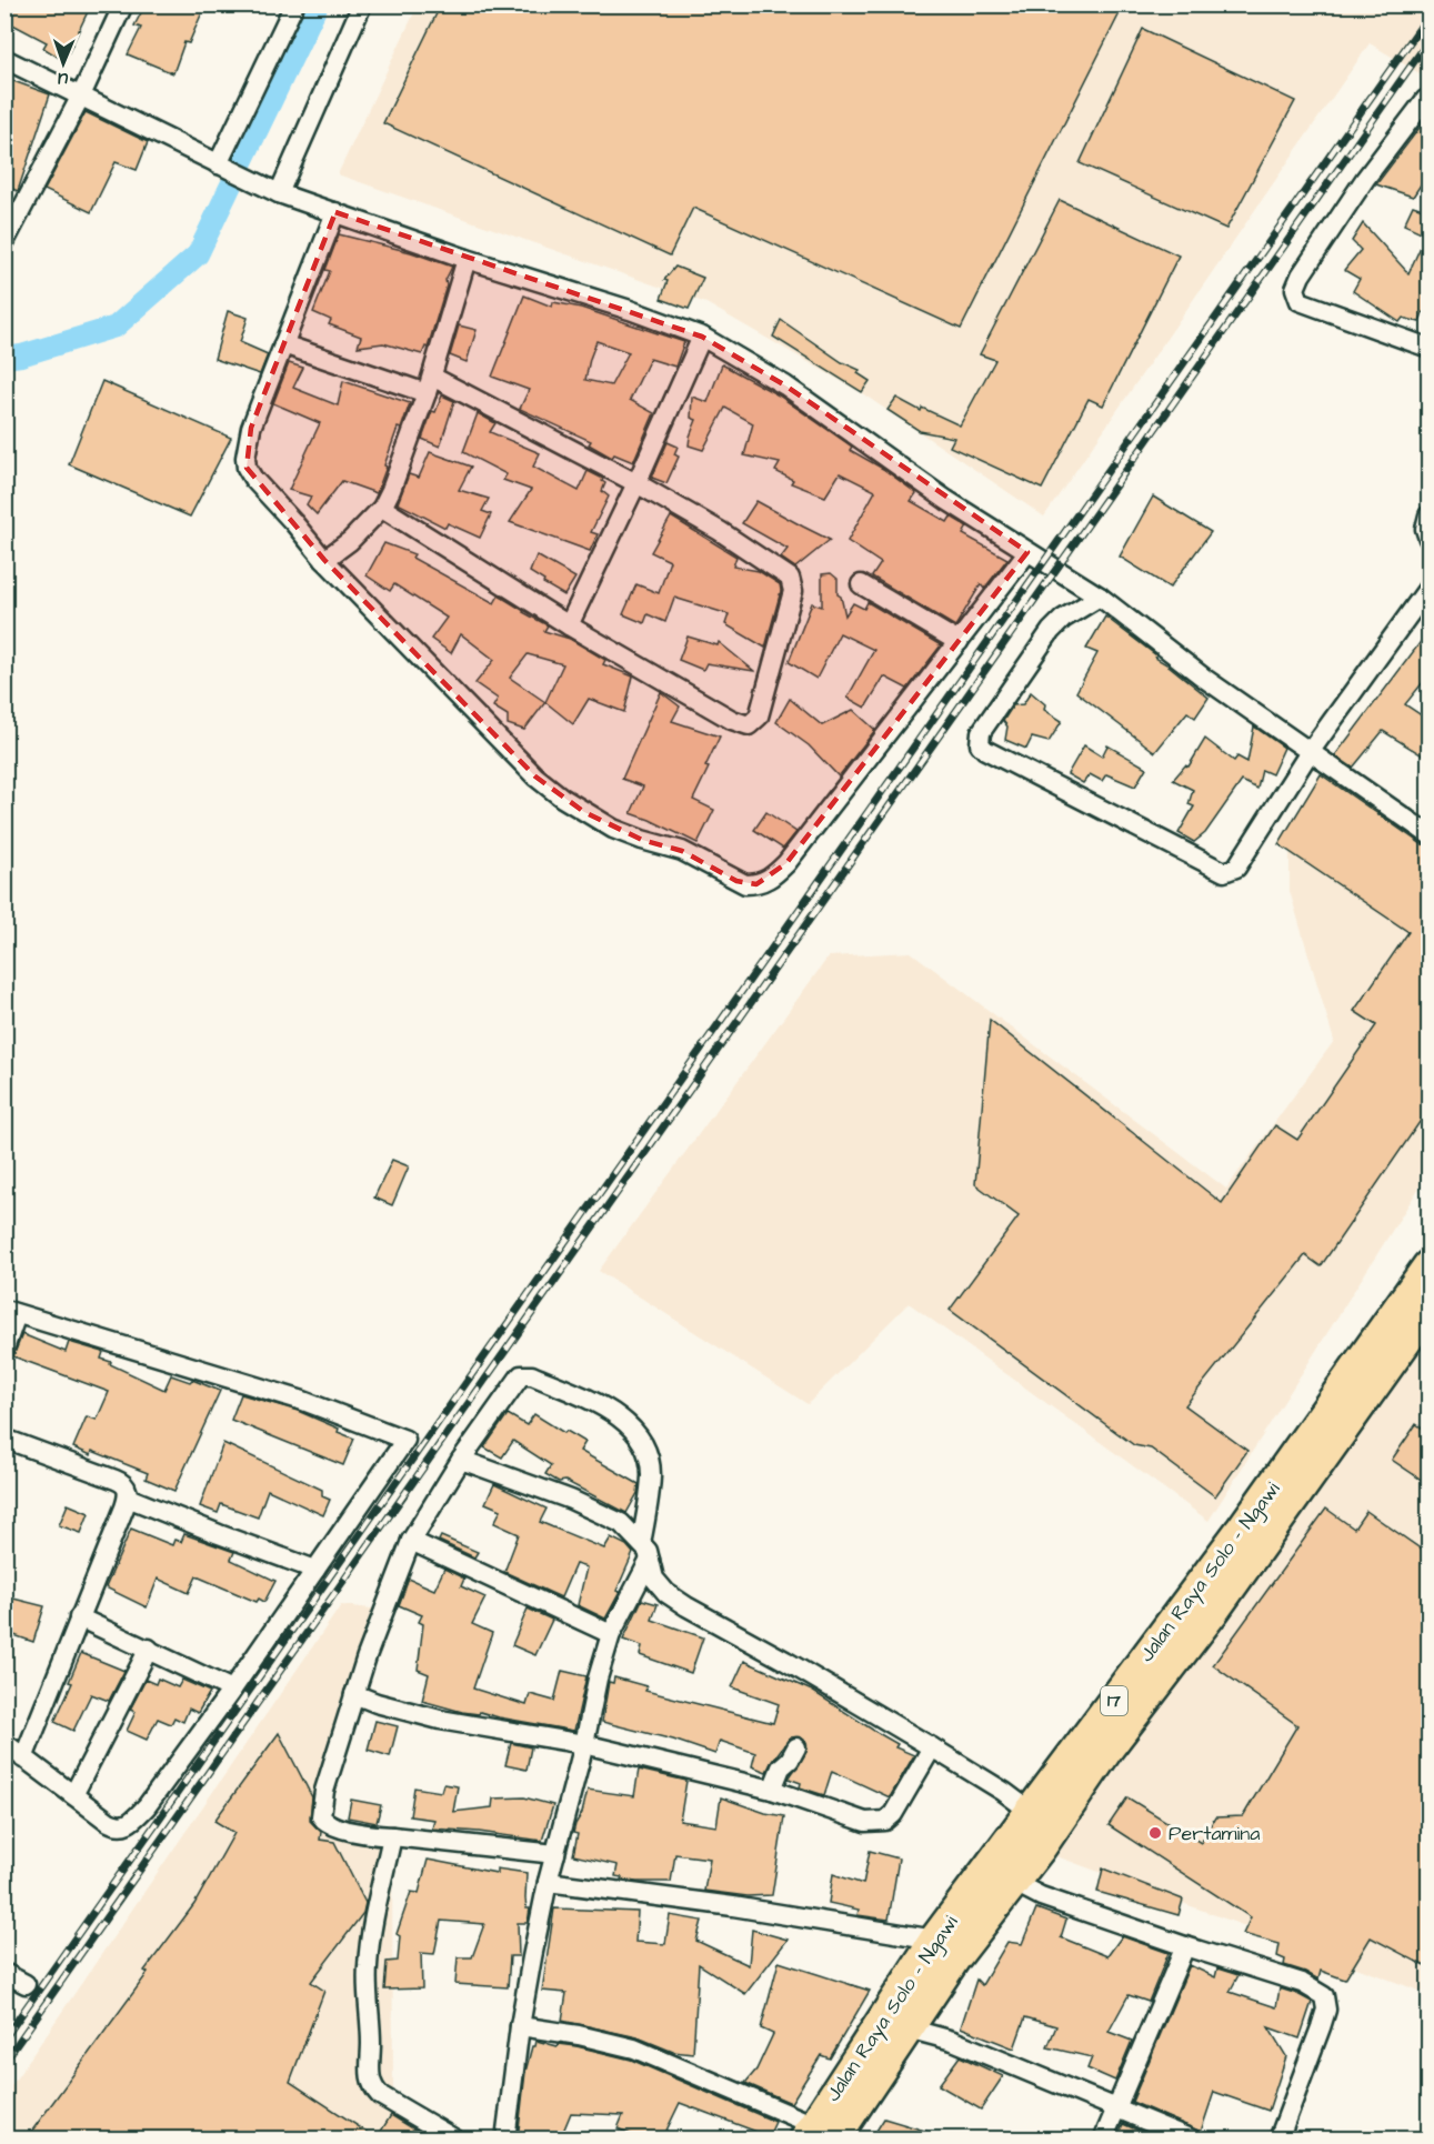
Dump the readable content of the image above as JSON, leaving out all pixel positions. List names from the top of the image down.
{
  "streets": {
    "highway": ["Jalan Raya Solo - Ngawi", "17"]
  },
  "places": ["Pertamina"],
  "north": "bottom"
}
